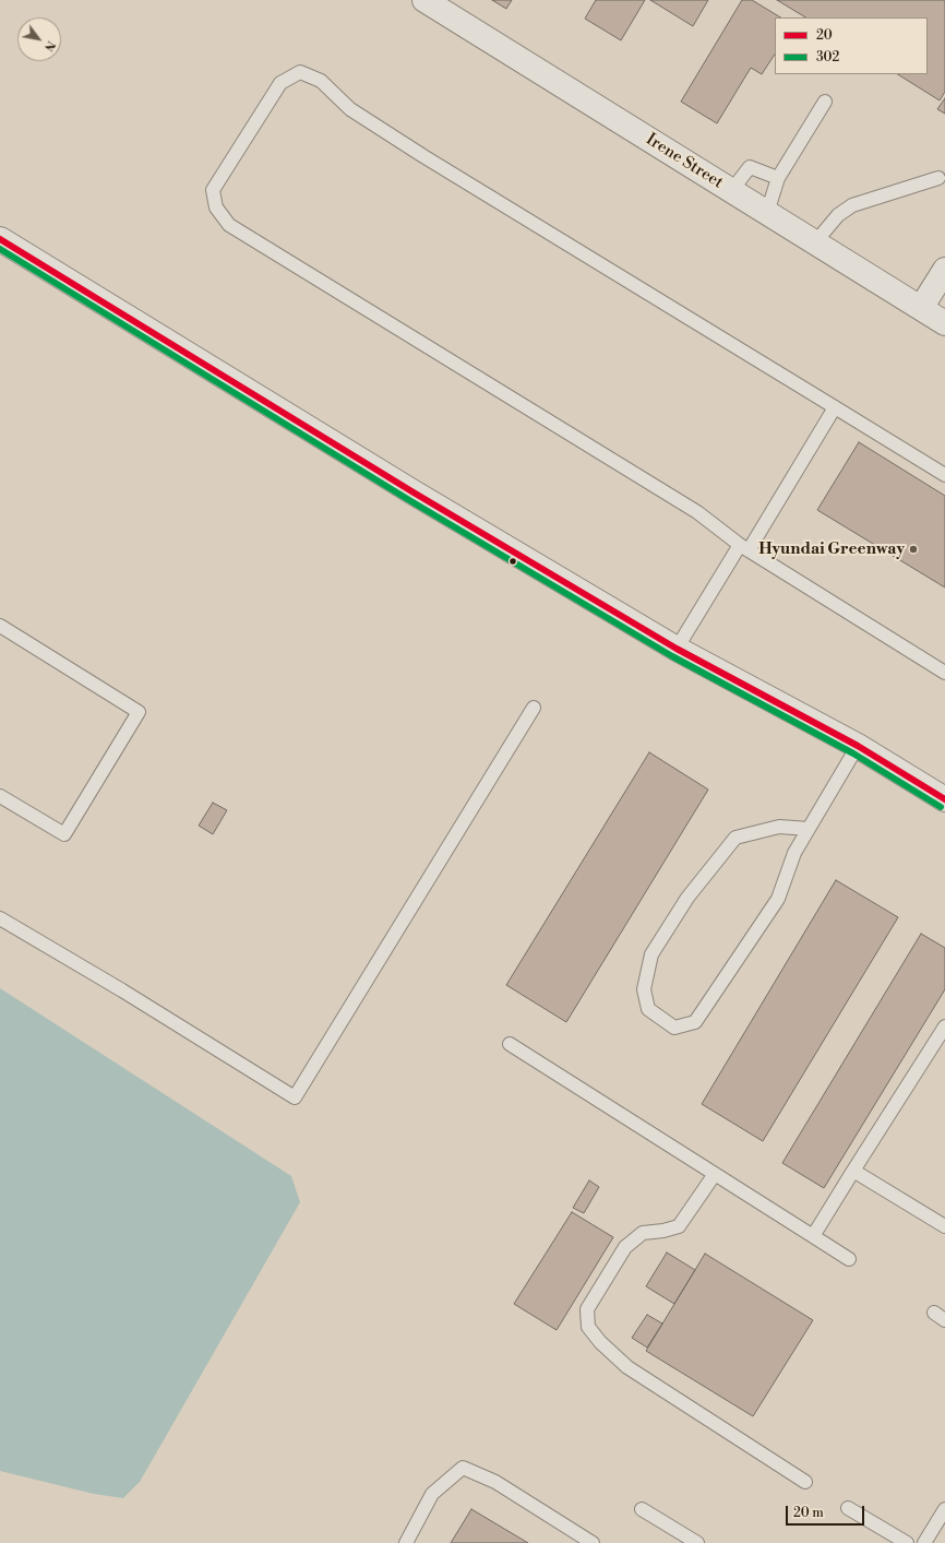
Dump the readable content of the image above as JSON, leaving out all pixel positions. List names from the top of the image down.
{
  "streets": {
    "street": ["Irene Street"]
  },
  "places": ["Hyundai Greenway"],
  "lines": ["transit line 20", "transit line 302"],
  "legend": ["20", "302"],
  "scale_bar": "20 m",
  "north": "bottom right"
}
